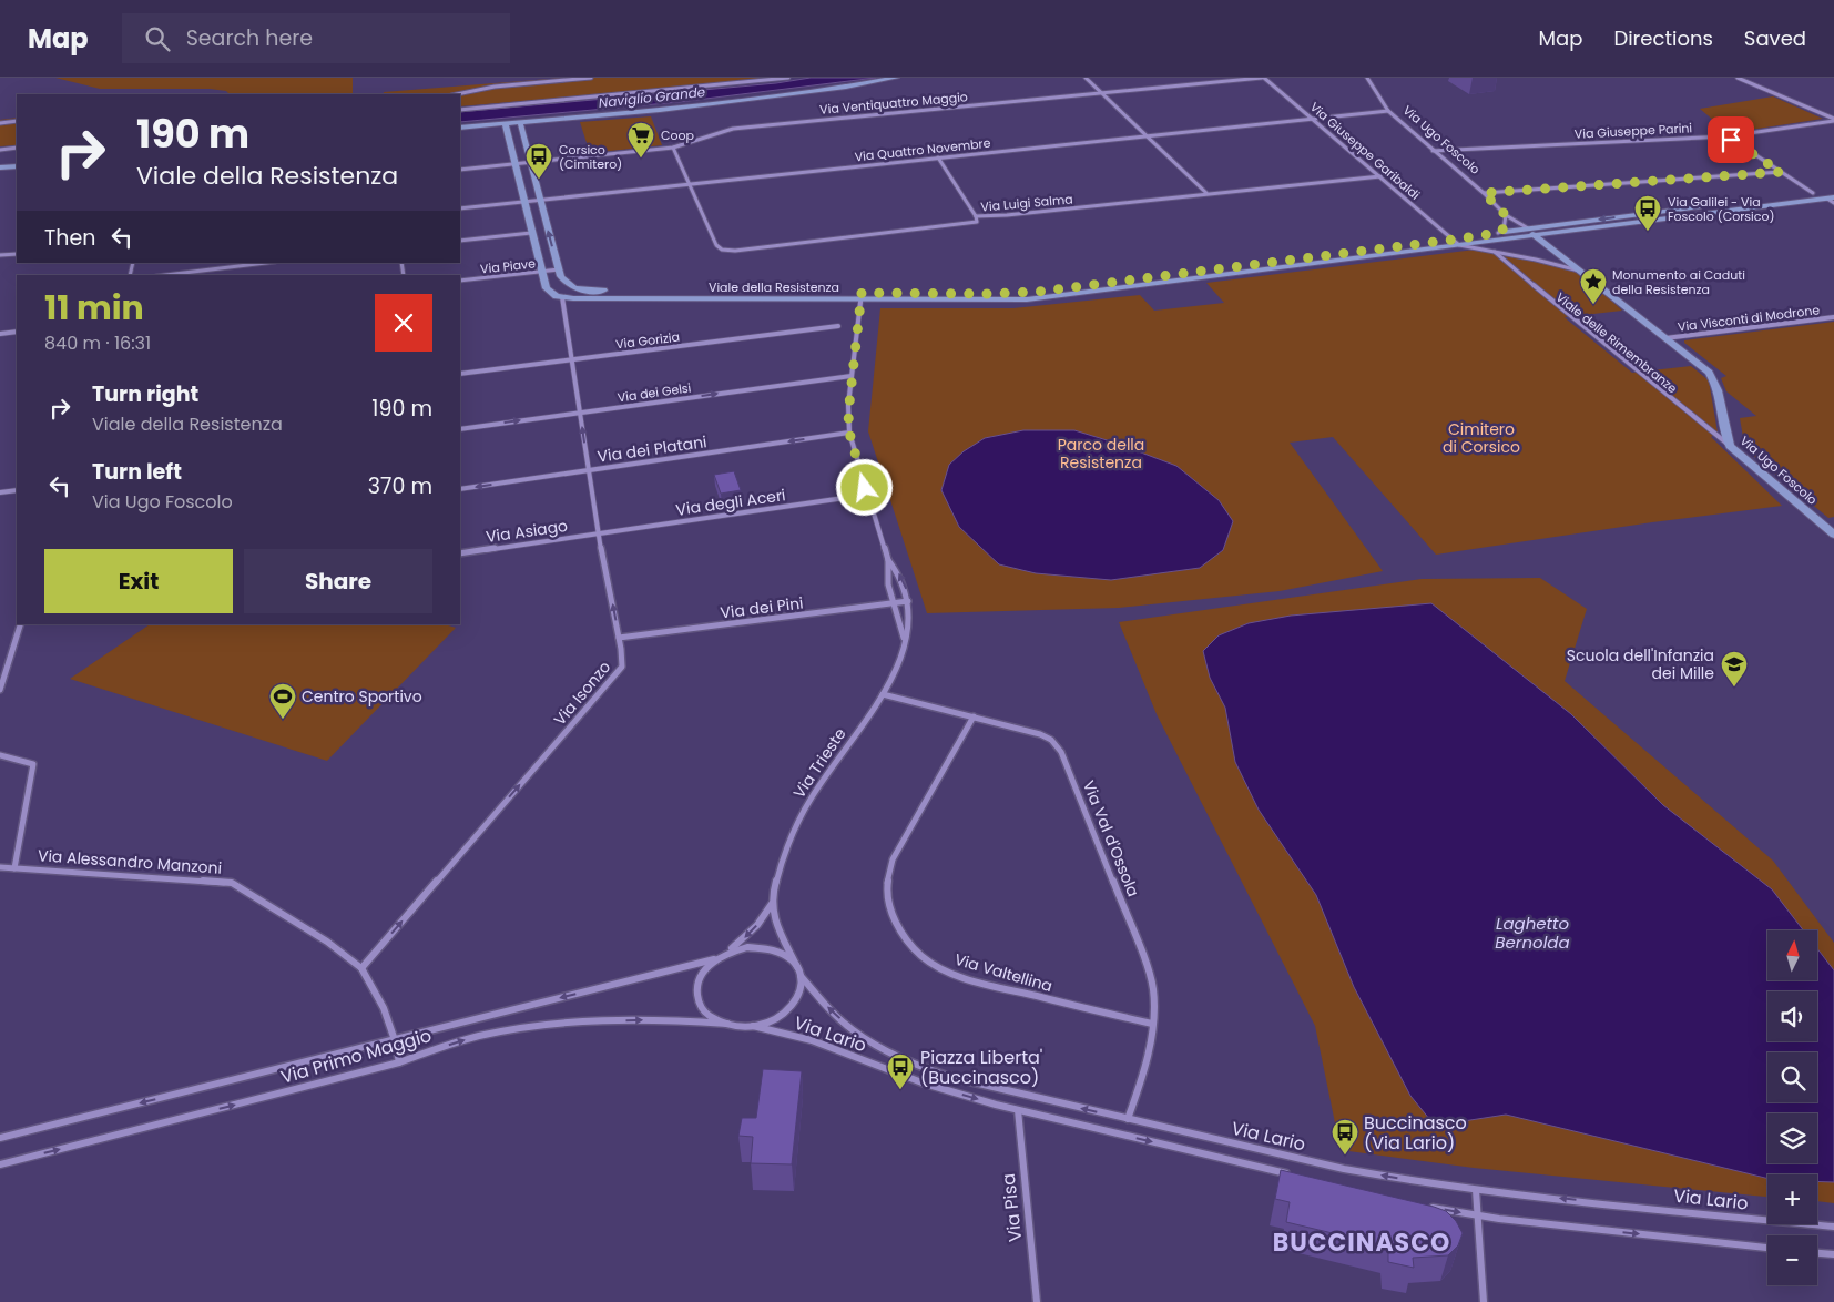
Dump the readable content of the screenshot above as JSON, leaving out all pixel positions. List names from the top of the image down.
{
  "streets": {
    "street": [
      "Via Ventiquattro Maggio",
      "Via Giuseppe Parini",
      "Via Ugo Foscolo",
      "Via Quattro Novembre",
      "Via Giuseppe Garibaldi",
      "Via Luigi Salma",
      "Via Piave",
      "Viale della Resistenza",
      "Via Visconti di Modrone",
      "Via Gorizia",
      "Viale delle Rimembranze",
      "Via dei Gelsi",
      "Via dei Platani",
      "Via degli Aceri",
      "Via Asiago",
      "Via dei Pini",
      "Via Isonzo",
      "Via Trieste",
      "Via Val d'Ossola",
      "Via Alessandro Manzoni",
      "Via Valtellina",
      "Via Lario",
      "Via Primo Maggio",
      "Via Pisa"
    ]
  },
  "crossings": [
    ["Via Ventiquattro Maggio", "Via Giuseppe Garibaldi"],
    ["Via Ventiquattro Maggio", "Via Luigi Salma"],
    ["Via Ventiquattro Maggio", "Viale della Resistenza"],
    ["Via Giuseppe Parini", "Via Ugo Foscolo"],
    ["Via Ugo Foscolo", "Via Quattro Novembre"],
    ["Via Ugo Foscolo", "Via Giuseppe Garibaldi"],
    ["Via Ugo Foscolo", "Viale della Resistenza"],
    ["Via Ugo Foscolo", "Via Visconti di Modrone"],
    ["Via Ugo Foscolo", "Viale delle Rimembranze"],
    ["Via Quattro Novembre", "Via Giuseppe Garibaldi"],
    ["Via Quattro Novembre", "Via Luigi Salma"],
    ["Via Quattro Novembre", "Viale della Resistenza"],
    ["Via Giuseppe Garibaldi", "Via Luigi Salma"],
    ["Via Giuseppe Garibaldi", "Viale della Resistenza"],
    ["Via Piave", "Viale della Resistenza"],
    ["Viale della Resistenza", "Via Isonzo"],
    ["Viale della Resistenza", "Via Trieste"],
    ["Via Gorizia", "Via Isonzo"],
    ["Via dei Gelsi", "Via Isonzo"],
    ["Via dei Gelsi", "Via Trieste"],
    ["Via dei Platani", "Via Isonzo"],
    ["Via dei Platani", "Via Trieste"],
    ["Via degli Aceri", "Via Asiago"],
    ["Via degli Aceri", "Via Isonzo"],
    ["Via degli Aceri", "Via Trieste"],
    ["Via Asiago", "Via Isonzo"],
    ["Via dei Pini", "Via Isonzo"],
    ["Via dei Pini", "Via Trieste"],
    ["Via Isonzo", "Via Alessandro Manzoni"],
    ["Via Trieste", "Via Val d'Ossola"],
    ["Via Trieste", "Via Lario"],
    ["Via Trieste", "Via Primo Maggio"],
    ["Via Val d'Ossola", "Via Valtellina"],
    ["Via Val d'Ossola", "Via Lario"],
    ["Via Alessandro Manzoni", "Via Primo Maggio"],
    ["Via Lario", "Via Primo Maggio"],
    ["Via Lario", "Via Pisa"]
  ],
  "one_way": ["Via dei Gelsi", "Via dei Platani", "Via Isonzo"],
  "districts": ["BUCCINASCO"],
  "water": ["Naviglio Grande", "Laghetto Bernolda"],
  "parks": ["Cimitero di Corsico", "Parco della Resistenza"],
  "places": {
    "supermarket": ["Coop"],
    "bus stop": [
      "Corsico (Cimitero)",
      "Via Galilei - Via Foscolo (Corsico)",
      "Piazza Liberta' (Buccinasco)",
      "Buccinasco (Via Lario)"
    ],
    "place": ["Monumento ai Caduti della Resistenza"],
    "school or university": ["Scuola dell'Infanzia dei Mille"],
    "sports": ["Centro Sportivo"]
  },
  "north": "top",
  "page": {
    "header": "Map",
    "search": "Search here",
    "nav": ["Map", "Directions", "Saved"],
    "turn": ["190 m", "Viale della Resistenza"],
    "then": "Then",
    "heading": ["11 min", "840 m · 16:31"],
    "list": [
      {
        "name": "Turn right",
        "note": "Viale della Resistenza",
        "value": "190 m"
      },
      {
        "name": "Turn left",
        "note": "Via Ugo Foscolo",
        "value": "370 m"
      }
    ],
    "buttons": ["Exit", "Share"],
    "map_buttons": ["+", "−"]
  }
}
